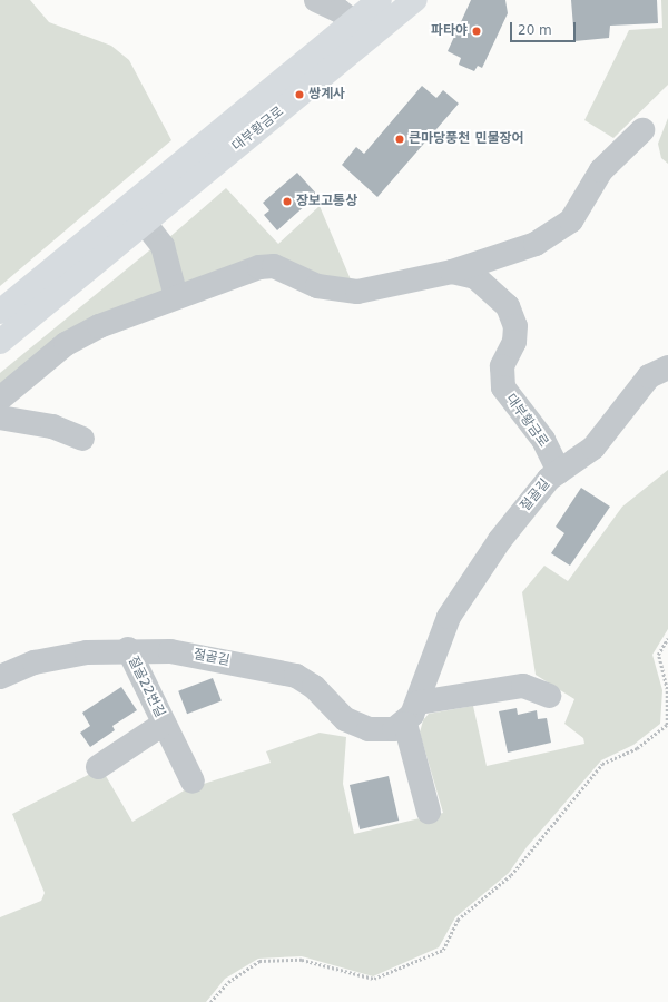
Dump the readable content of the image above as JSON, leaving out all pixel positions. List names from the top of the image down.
{
  "streets": {
    "main road": ["대부황금로"],
    "lane": ["절골길", "절골22번길"]
  },
  "crossings": [
    ["대부황금로", "절골길"],
    ["절골길", "절골22번길"]
  ],
  "places": [
    "파타야",
    "쌍계사",
    "큰마당풍천 민물장어",
    "장보고통상"
  ],
  "scale_bar": "20 m"
}
